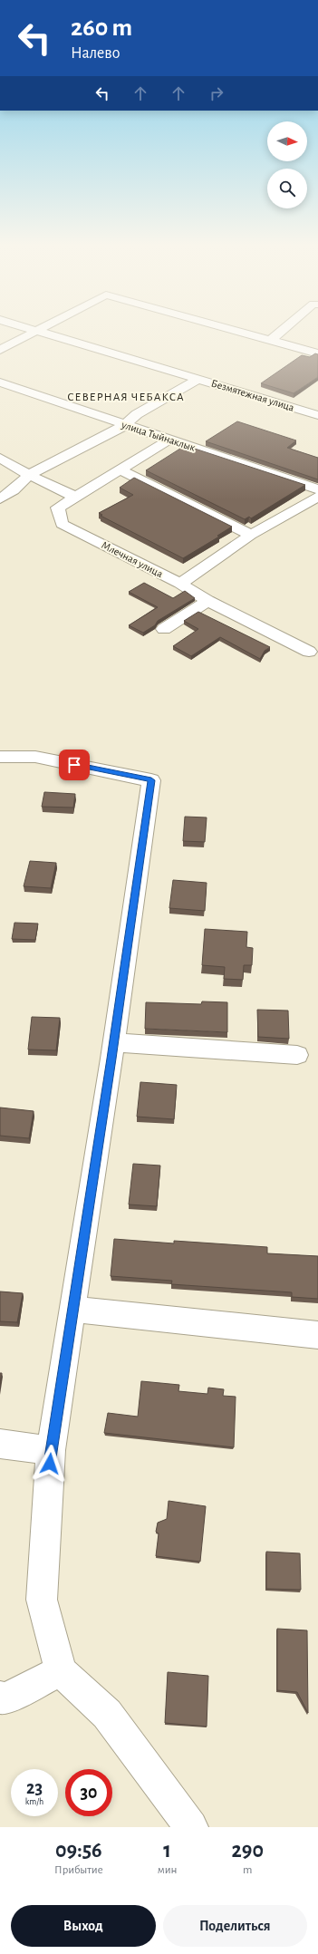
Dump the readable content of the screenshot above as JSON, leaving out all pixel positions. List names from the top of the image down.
{
  "streets": {
    "street": ["Безмятежная улица", "улица Тыйнаклык", "Млечная улица"]
  },
  "districts": ["СЕВЕРНАЯ ЧЕБАКСА"],
  "north": "right",
  "page": {
    "turn": ["260 m", "Налево"],
    "speed": "23 km/h",
    "limit": "30",
    "eta": [
      "09:56",
      "Прибытие",
      "1",
      "мин",
      "290",
      "m"
    ],
    "buttons": ["Выход", "Поделиться"]
  }
}
